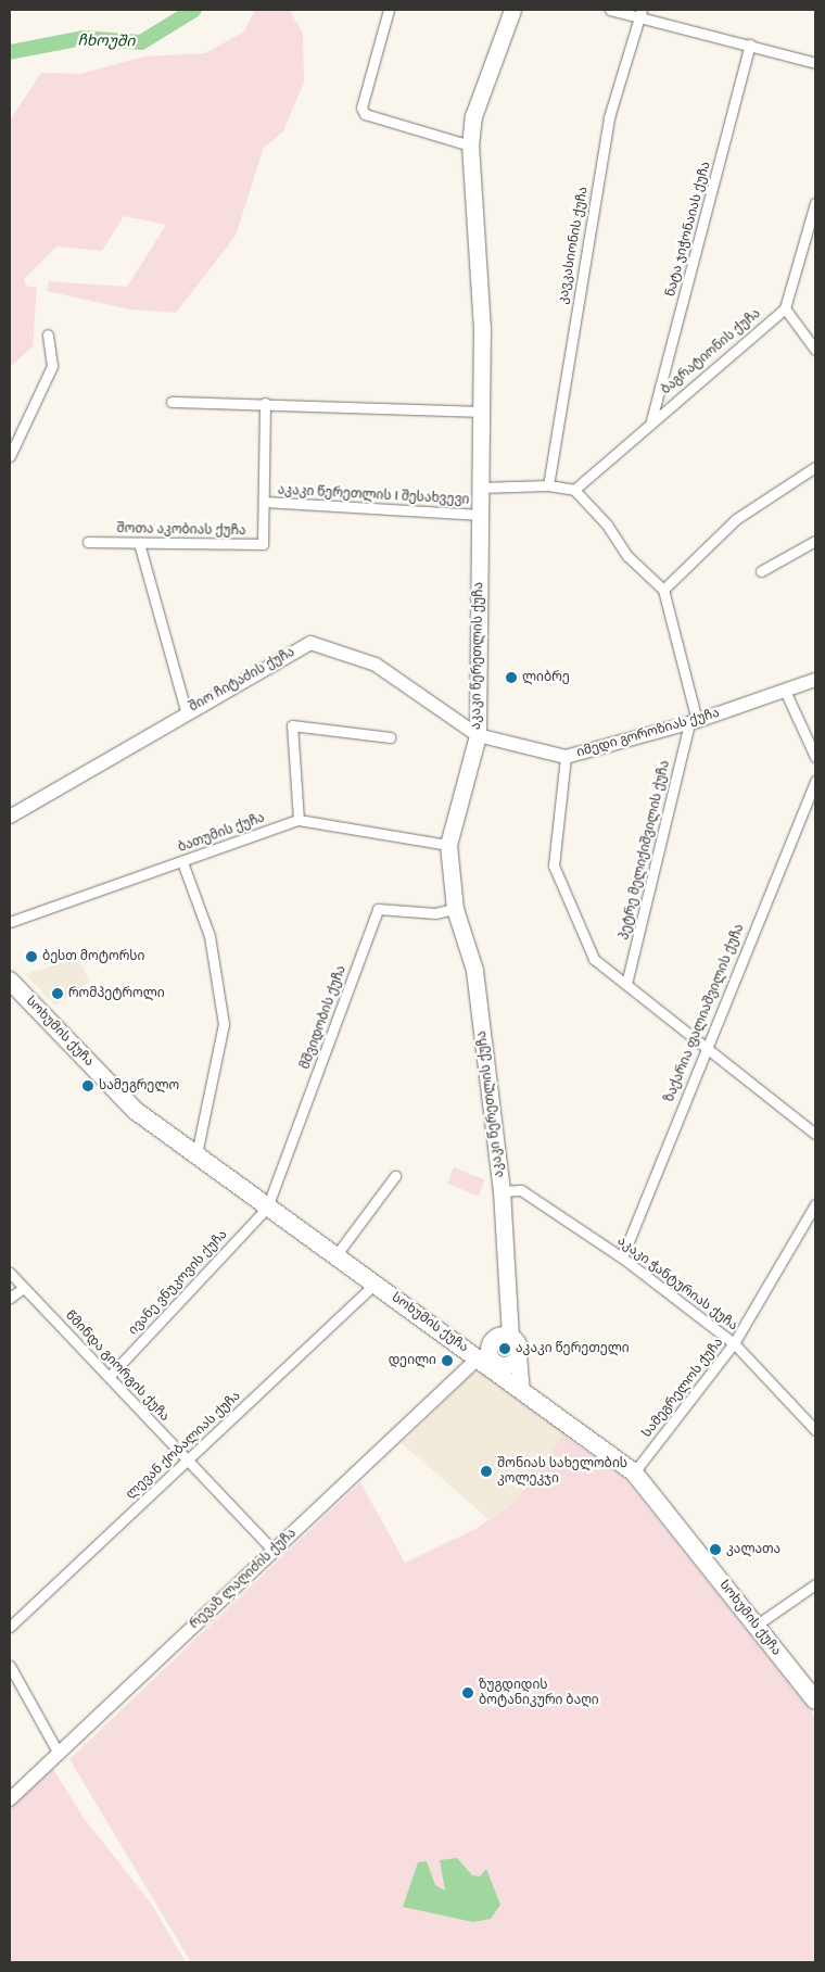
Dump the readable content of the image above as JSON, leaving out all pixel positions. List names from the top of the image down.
{
  "streets": {
    "highway": ["სოხუმის ქუჩა"],
    "main road": ["აკაკი წერეთლის ქუჩა"],
    "street": [
      "ნატა ჯიჭონაიას ქუჩა",
      "კავკასიონის ქუჩა",
      "ბაგრატიონის ქუჩა",
      "აკაკი წერეთლის I შესახვევი",
      "შოთა აკობიას ქუჩა",
      "შიო ჩიტაძის ქუჩა",
      "იმედი გოროზიას ქუჩა",
      "ბათუმის ქუჩა",
      "პეტრე მელიქიშვილის ქუჩა",
      "ზაქარია ფალიაშვილის ქუჩა",
      "მშვიდობის ქუჩა",
      "ივანე ვნუკოვის ქუჩა",
      "აკაკი ჭანტურიას ქუჩა",
      "წმინდა გიორგის ქუჩა",
      "სამეგრელოს ქუჩა",
      "ლევან ქობალიას ქუჩა",
      "რევაზ ლაღიძის ქუჩა"
    ]
  },
  "crossings": [
    ["ნატა ჯიჭონაიას ქუჩა", "ბაგრატიონის ქუჩა"],
    ["აკაკი წერეთლის I შესახვევი", "შოთა აკობიას ქუჩა"],
    ["აკაკი წერეთლის I შესახვევი", "აკაკი წერეთლის ქუჩა"],
    ["აკაკი წერეთლის ქუჩა", "შიო ჩიტაძის ქუჩა"],
    ["აკაკი წერეთლის ქუჩა", "იმედი გოროზიას ქუჩა"],
    ["აკაკი წერეთლის ქუჩა", "ბათუმის ქუჩა"],
    ["აკაკი წერეთლის ქუჩა", "მშვიდობის ქუჩა"],
    ["აკაკი წერეთლის ქუჩა", "აკაკი ჭანტურიას ქუჩა"],
    ["შიო ჩიტაძის ქუჩა", "იმედი გოროზიას ქუჩა"],
    ["იმედი გოროზიას ქუჩა", "პეტრე მელიქიშვილის ქუჩა"],
    ["ზაქარია ფალიაშვილის ქუჩა", "აკაკი ჭანტურიას ქუჩა"],
    ["მშვიდობის ქუჩა", "სოხუმის ქუჩა"],
    ["მშვიდობის ქუჩა", "ივანე ვნუკოვის ქუჩა"],
    ["სოხუმის ქუჩა", "ივანე ვნუკოვის ქუჩა"],
    ["სოხუმის ქუჩა", "სამეგრელოს ქუჩა"],
    ["სოხუმის ქუჩა", "ლევან ქობალიას ქუჩა"],
    ["სოხუმის ქუჩა", "რევაზ ლაღიძის ქუჩა"],
    ["ივანე ვნუკოვის ქუჩა", "წმინდა გიორგის ქუჩა"],
    ["აკაკი ჭანტურიას ქუჩა", "სამეგრელოს ქუჩა"],
    ["წმინდა გიორგის ქუჩა", "ლევან ქობალიას ქუჩა"],
    ["წმინდა გიორგის ქუჩა", "რევაზ ლაღიძის ქუჩა"]
  ],
  "water": ["ჩხოუში"],
  "places": [
    "ლიბრე",
    "ბესთ მოტორსი",
    "რომპეტროლი",
    "სამეგრელო",
    "აკაკი წერეთელი",
    "დეილი",
    "შონიას სახელობის კოლეკჯი",
    "კალათა",
    "ზუგდიდის ბოტანიკური ბაღი"
  ]
}
